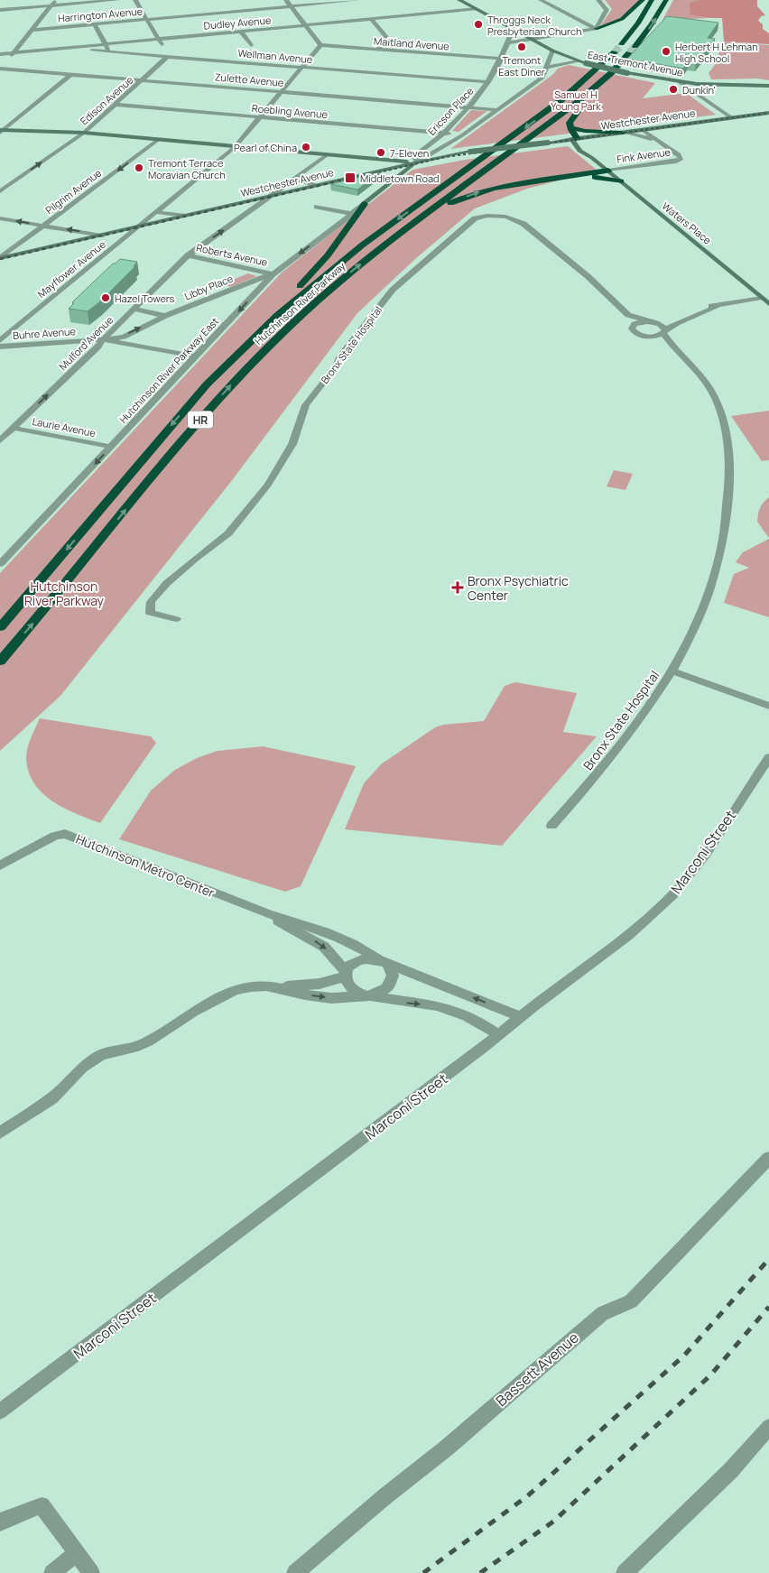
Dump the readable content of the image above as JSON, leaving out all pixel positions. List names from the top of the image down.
{
  "streets": {
    "highway": ["Hutchinson River Parkway", "HR"],
    "main road": ["East Tremont Avenue", "Westchester Avenue", "Waters Place"],
    "street": [
      "Harrington Avenue",
      "Dudley Avenue",
      "Maitland Avenue",
      "Wellman Avenue",
      "Zulette Avenue",
      "Edison Avenue",
      "Roebling Avenue",
      "Ericson Place",
      "Fink Avenue",
      "Pilgrim Avenue",
      "Roberts Avenue",
      "Mayflower Avenue",
      "Libby Place",
      "Buhre Avenue",
      "Mulford Avenue",
      "Bronx State Hospital",
      "Hutchinson River Parkway East",
      "Laurie Avenue",
      "Marconi Street",
      "Hutchinson Metro Center",
      "Bassett Avenue"
    ]
  },
  "crossings": [
    ["Dudley Avenue", "Wellman Avenue"],
    ["Dudley Avenue", "East Tremont Avenue"],
    ["Maitland Avenue", "Ericson Place"],
    ["Maitland Avenue", "Mayflower Avenue"],
    ["Wellman Avenue", "Edison Avenue"],
    ["Wellman Avenue", "Ericson Place"],
    ["Wellman Avenue", "Mayflower Avenue"],
    ["East Tremont Avenue", "Ericson Place"],
    ["Zulette Avenue", "Edison Avenue"],
    ["Zulette Avenue", "Ericson Place"],
    ["Zulette Avenue", "Mayflower Avenue"],
    ["Edison Avenue", "Roebling Avenue"],
    ["Roebling Avenue", "Ericson Place"],
    ["Roebling Avenue", "Mayflower Avenue"],
    ["Ericson Place", "Westchester Avenue"],
    ["Westchester Avenue", "Pilgrim Avenue"],
    ["Westchester Avenue", "Waters Place"],
    ["Westchester Avenue", "Mayflower Avenue"],
    ["Westchester Avenue", "Mulford Avenue"],
    ["Fink Avenue", "Waters Place"],
    ["Roberts Avenue", "Libby Place"],
    ["Roberts Avenue", "Mulford Avenue"],
    ["Roberts Avenue", "Hutchinson River Parkway East"],
    ["Libby Place", "Buhre Avenue"],
    ["Libby Place", "Mulford Avenue"],
    ["Libby Place", "Hutchinson River Parkway East"],
    ["Buhre Avenue", "Mulford Avenue"],
    ["Buhre Avenue", "Hutchinson River Parkway East"],
    ["Mulford Avenue", "Laurie Avenue"],
    ["Hutchinson River Parkway East", "Laurie Avenue"],
    ["Marconi Street", "Hutchinson Metro Center"]
  ],
  "one_way": [
    "Pilgrim Avenue",
    "Libby Place",
    "Mulford Avenue",
    "Hutchinson River Parkway East"
  ],
  "parks": ["Samuel H Young Park", "Hutchinson River Parkway"],
  "places": {
    "other": [
      "Throggs Neck Presbyterian Church",
      "Tremont East Diner",
      "Herbert H Lehman High School",
      "Dunkin'",
      "Pearl of China",
      "7-Eleven",
      "Tremont Terrace Moravian Church",
      "Hazel Towers"
    ],
    "transit": ["Middletown Road"],
    "health": ["Bronx Psychiatric Center"]
  }
}
